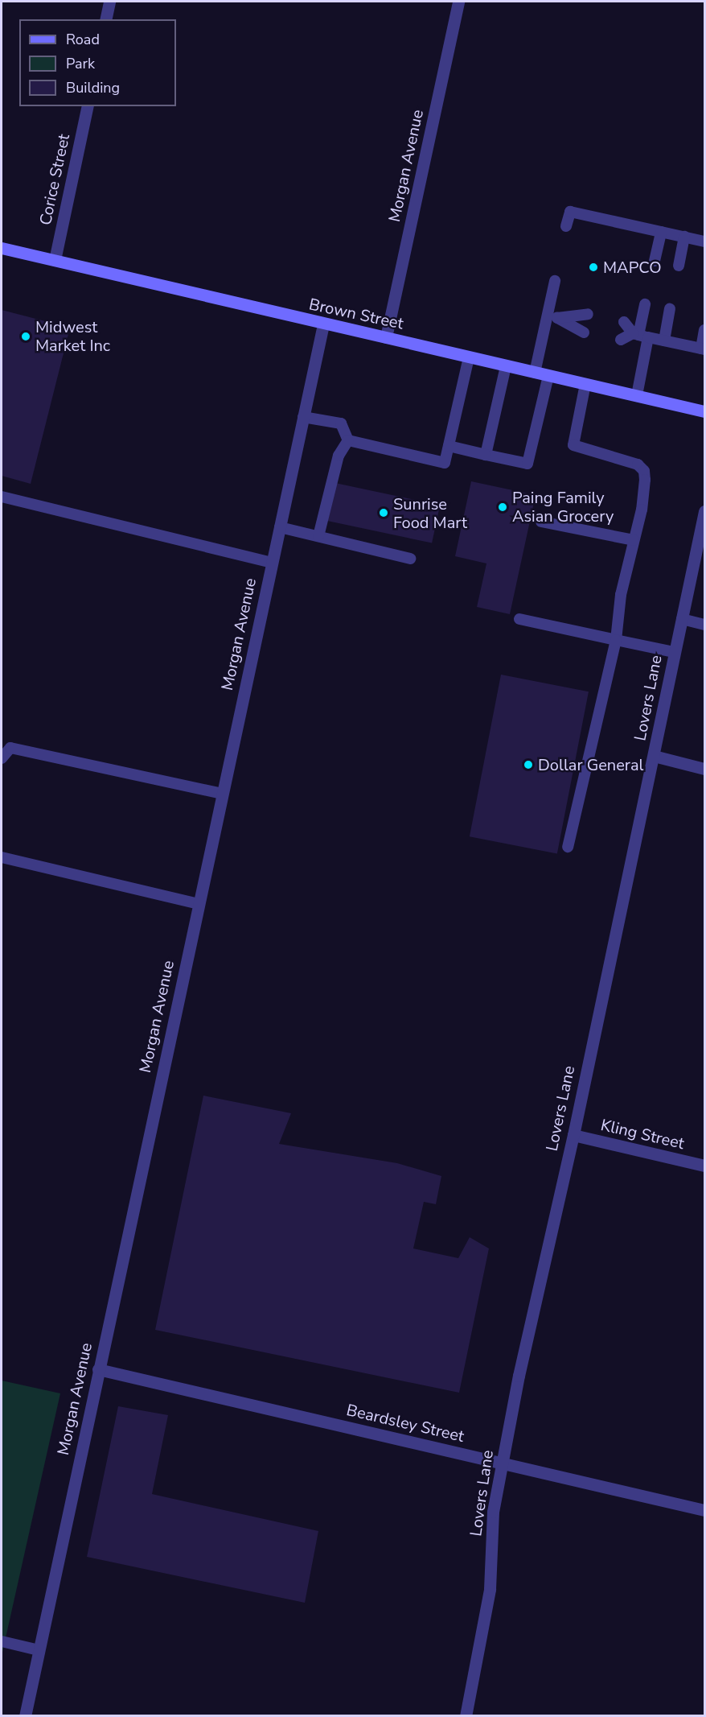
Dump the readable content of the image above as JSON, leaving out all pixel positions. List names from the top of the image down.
{
  "streets": {
    "main road": ["Brown Street"],
    "street": [
      "Morgan Avenue",
      "Corice Street",
      "Lovers Lane",
      "Kling Street",
      "Beardsley Street"
    ]
  },
  "crossings": [
    ["Morgan Avenue", "Brown Street"],
    ["Morgan Avenue", "Beardsley Street"],
    ["Corice Street", "Brown Street"],
    ["Lovers Lane", "Kling Street"],
    ["Lovers Lane", "Beardsley Street"]
  ],
  "places": [
    "MAPCO",
    "Midwest Market Inc",
    "Paing Family Asian Grocery",
    "Sunrise Food Mart",
    "Dollar General"
  ],
  "legend": ["Road", "Park", "Building"]
}
